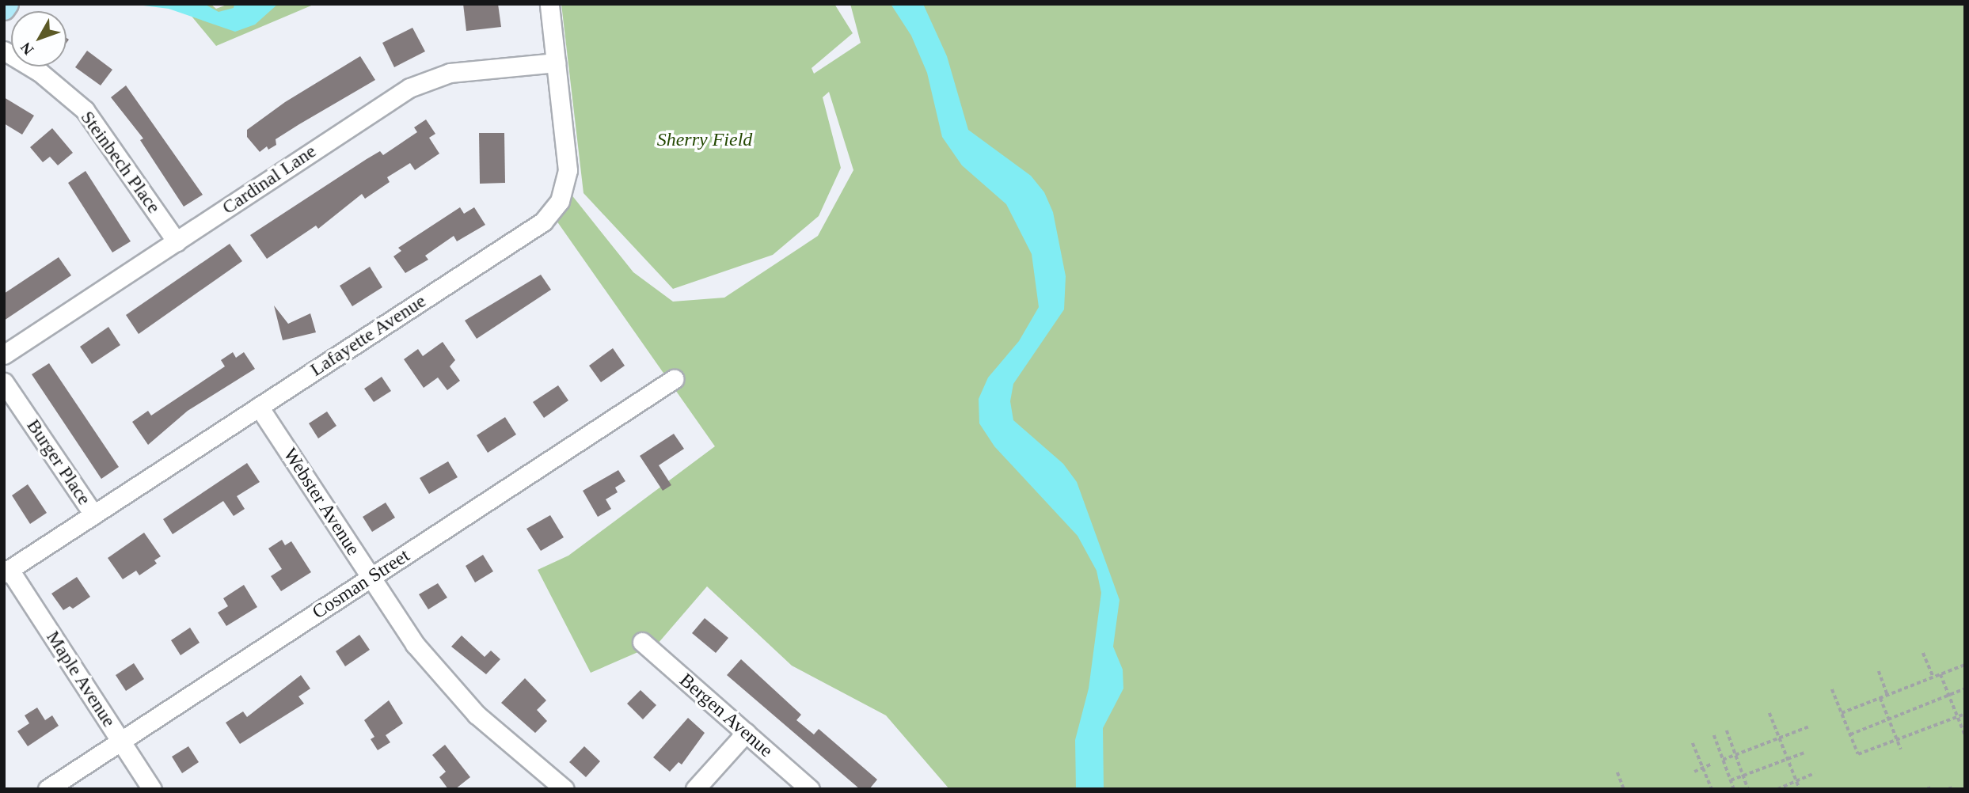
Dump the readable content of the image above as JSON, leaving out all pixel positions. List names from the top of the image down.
{
  "streets": {
    "street": [
      "Steinbech Place",
      "Cardinal Lane",
      "Lafayette Avenue",
      "Burger Place",
      "Webster Avenue",
      "Cosman Street",
      "Maple Avenue",
      "Bergen Avenue"
    ]
  },
  "crossings": [
    ["Steinbech Place", "Cardinal Lane"],
    ["Cardinal Lane", "Lafayette Avenue"],
    ["Lafayette Avenue", "Burger Place"],
    ["Lafayette Avenue", "Webster Avenue"],
    ["Lafayette Avenue", "Maple Avenue"],
    ["Webster Avenue", "Cosman Street"],
    ["Cosman Street", "Maple Avenue"]
  ],
  "parks": ["Sherry Field"],
  "north": "bottom left"
}
